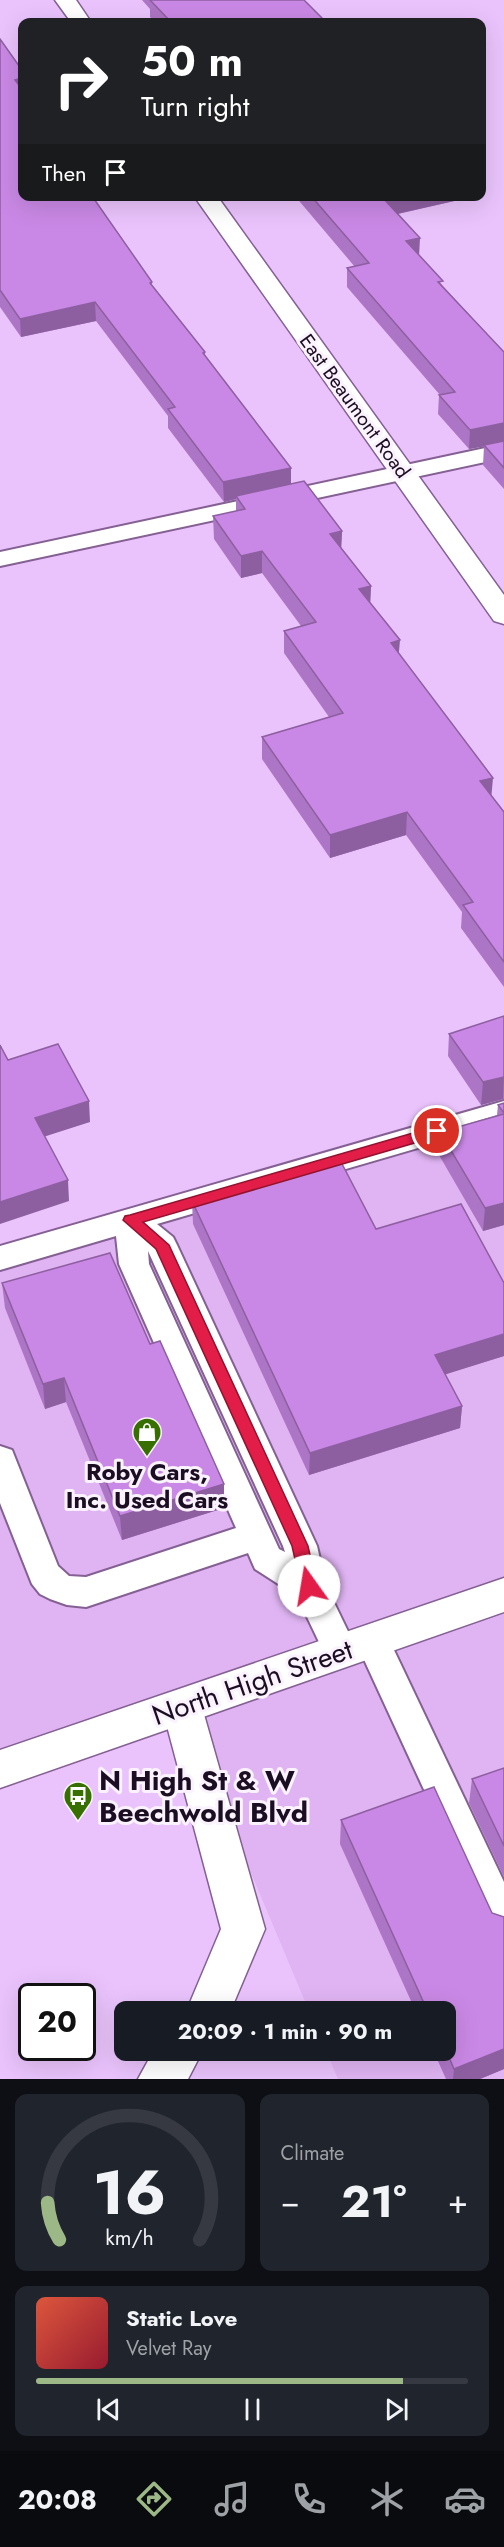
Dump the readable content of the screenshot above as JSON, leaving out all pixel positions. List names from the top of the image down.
{
  "streets": {
    "street": ["East Beaumont Road", "North High Street"]
  },
  "places": {
    "shop": ["Roby Cars, Inc. Used Cars"],
    "bus stop": ["N High St & W Beechwold Blvd"]
  },
  "page": {
    "turn": ["50 m", "Turn right"],
    "then": "Then",
    "limit": "20",
    "trip": "20:09 · 1 min · 90 m",
    "tile": "Climate",
    "heat": ["−", "21°", "+"],
    "song": ["Static Love", "Velvet Ray"],
    "tabs": "20:08",
    "gauge": ["16", "km/h"]
  }
}
